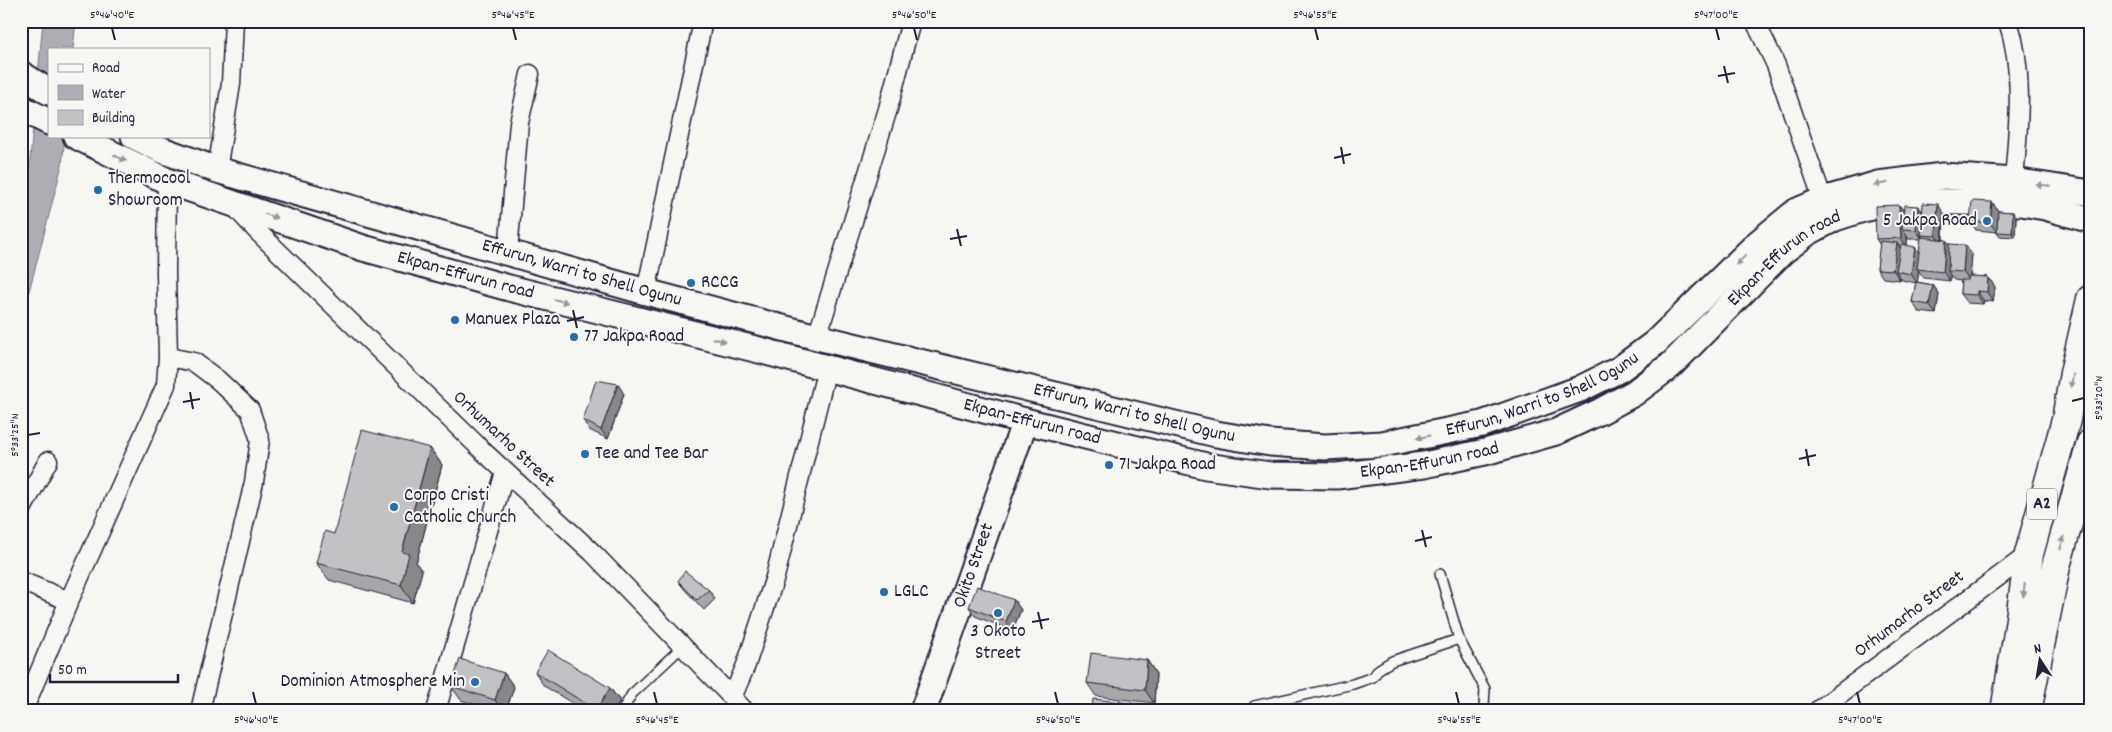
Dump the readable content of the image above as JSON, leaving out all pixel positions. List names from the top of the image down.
{
  "streets": {
    "highway": ["A2"],
    "main road": ["Ekpan-Effurun road", "Effurun, Warri to Shell Ogunu", "Okito Street"],
    "street": ["Orhumarho Street"]
  },
  "crossings": [
    ["Ekpan-Effurun road", "Orhumarho Street"],
    ["Ekpan-Effurun road", "Okito Street"],
    ["Orhumarho Street", "A2"]
  ],
  "one_way": ["Effurun, Warri to Shell Ogunu"],
  "places": [
    "Thermocool Showroom",
    "5 Jakpa Road",
    "RCCG",
    "Manuex Plaza",
    "77 Jakpa Road",
    "Tee and Tee Bar",
    "71 Jakpa Road",
    "Corpo Cristi Catholic Church",
    "LGLC",
    "3 Okoto Street",
    "Dominion Atmosphere Min"
  ],
  "legend": ["Road", "Water", "Building"],
  "scale_bar": "50 m",
  "north": "top",
  "coordinates": [
    "5°46'40\"E",
    "5°46'45\"E",
    "5°46'50\"E",
    "5°46'55\"E",
    "5°47'00\"E",
    "5°33'20\"N",
    "5°33'25\"N"
  ]
}
